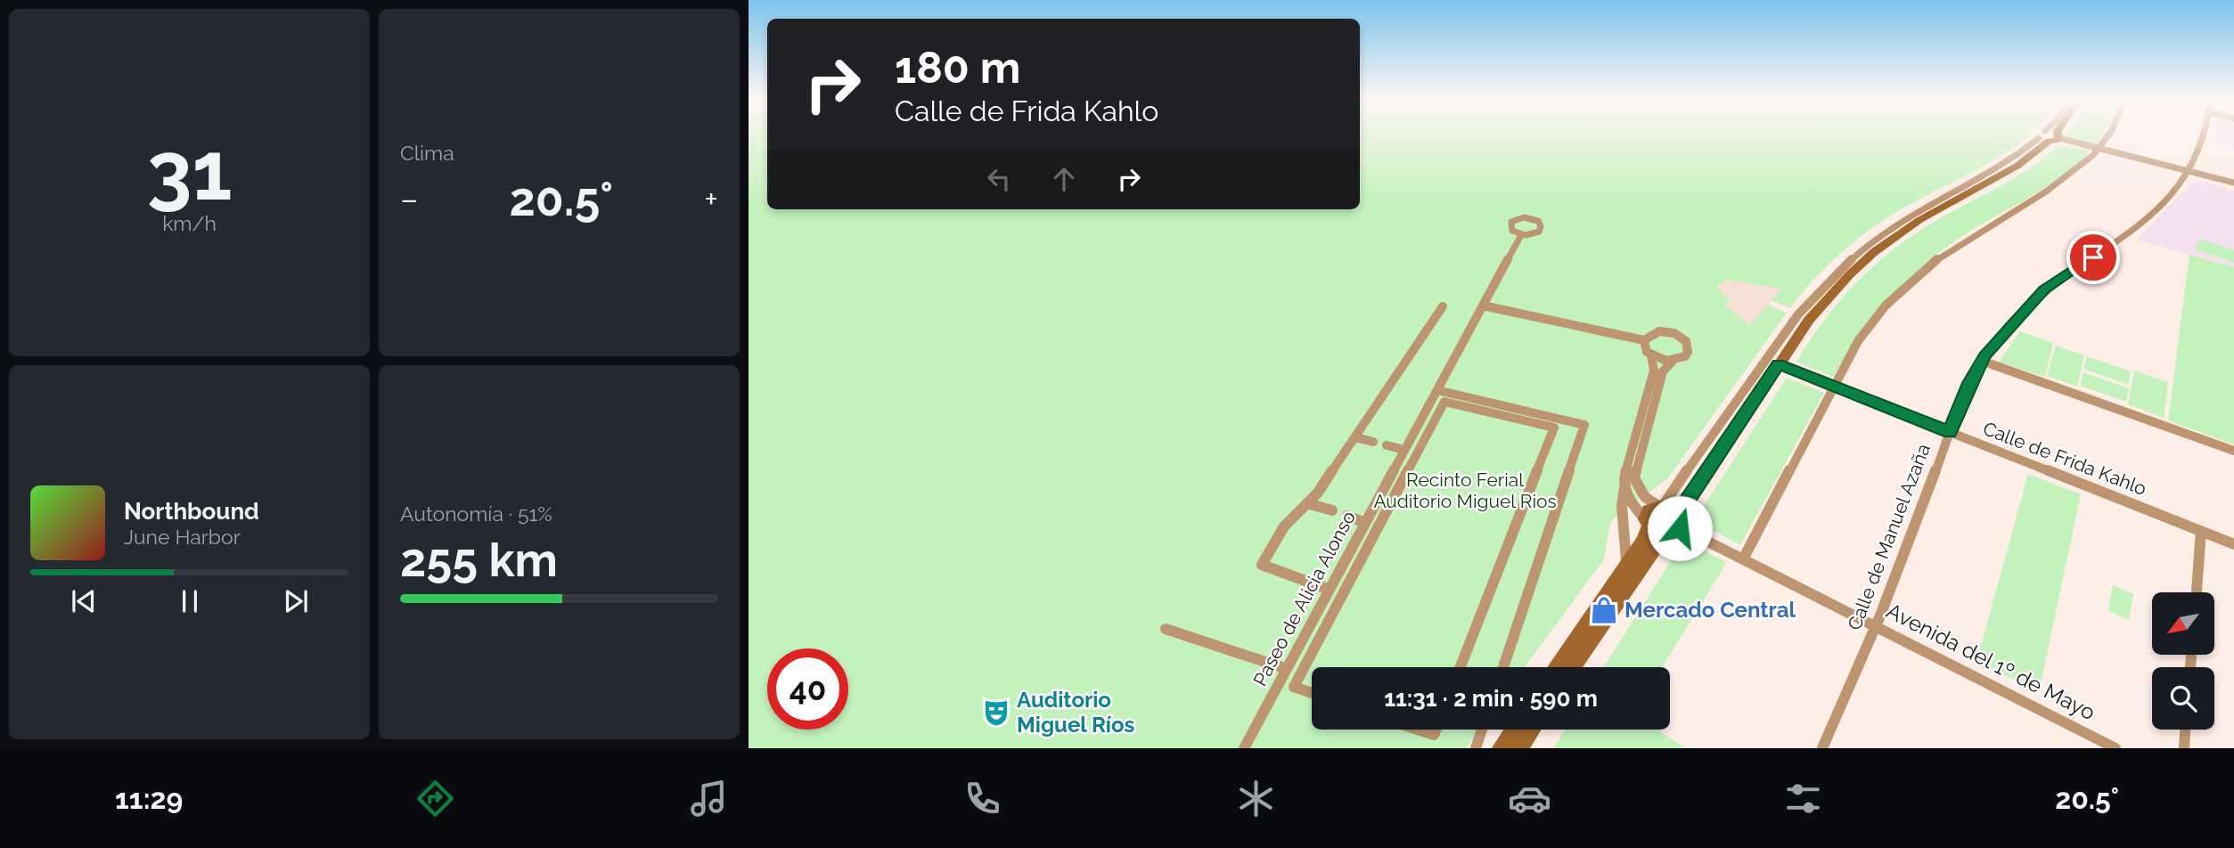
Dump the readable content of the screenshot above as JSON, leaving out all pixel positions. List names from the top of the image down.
{
  "streets": {
    "street": [
      "Calle de Frida Kahlo",
      "Calle de Manuel Azaña",
      "Paseo de Alicia Alonso",
      "Avenida del 1º de Mayo"
    ]
  },
  "crossings": [
    ["Calle de Frida Kahlo", "Calle de Manuel Azaña"],
    ["Calle de Manuel Azaña", "Avenida del 1º de Mayo"]
  ],
  "parks": ["Recinto Ferial Auditorio Miguel Rios"],
  "places": {
    "shop": ["Mercado Central"],
    "theatre": ["Auditorio Miguel Ríos"]
  },
  "north": "bottom left",
  "page": {
    "tile": [
      ["31", "km/h"],
      "Clima",
      ["Autonomía · 51%", "255 km"]
    ],
    "turn": ["180 m", "Calle de Frida Kahlo"],
    "heat": ["−", "20.5°", "+"],
    "song": ["Northbound", "June Harbor"],
    "limit": "40",
    "trip": "11:31 · 2 min · 590 m",
    "tabs": ["11:29", "20.5°"]
  }
}
